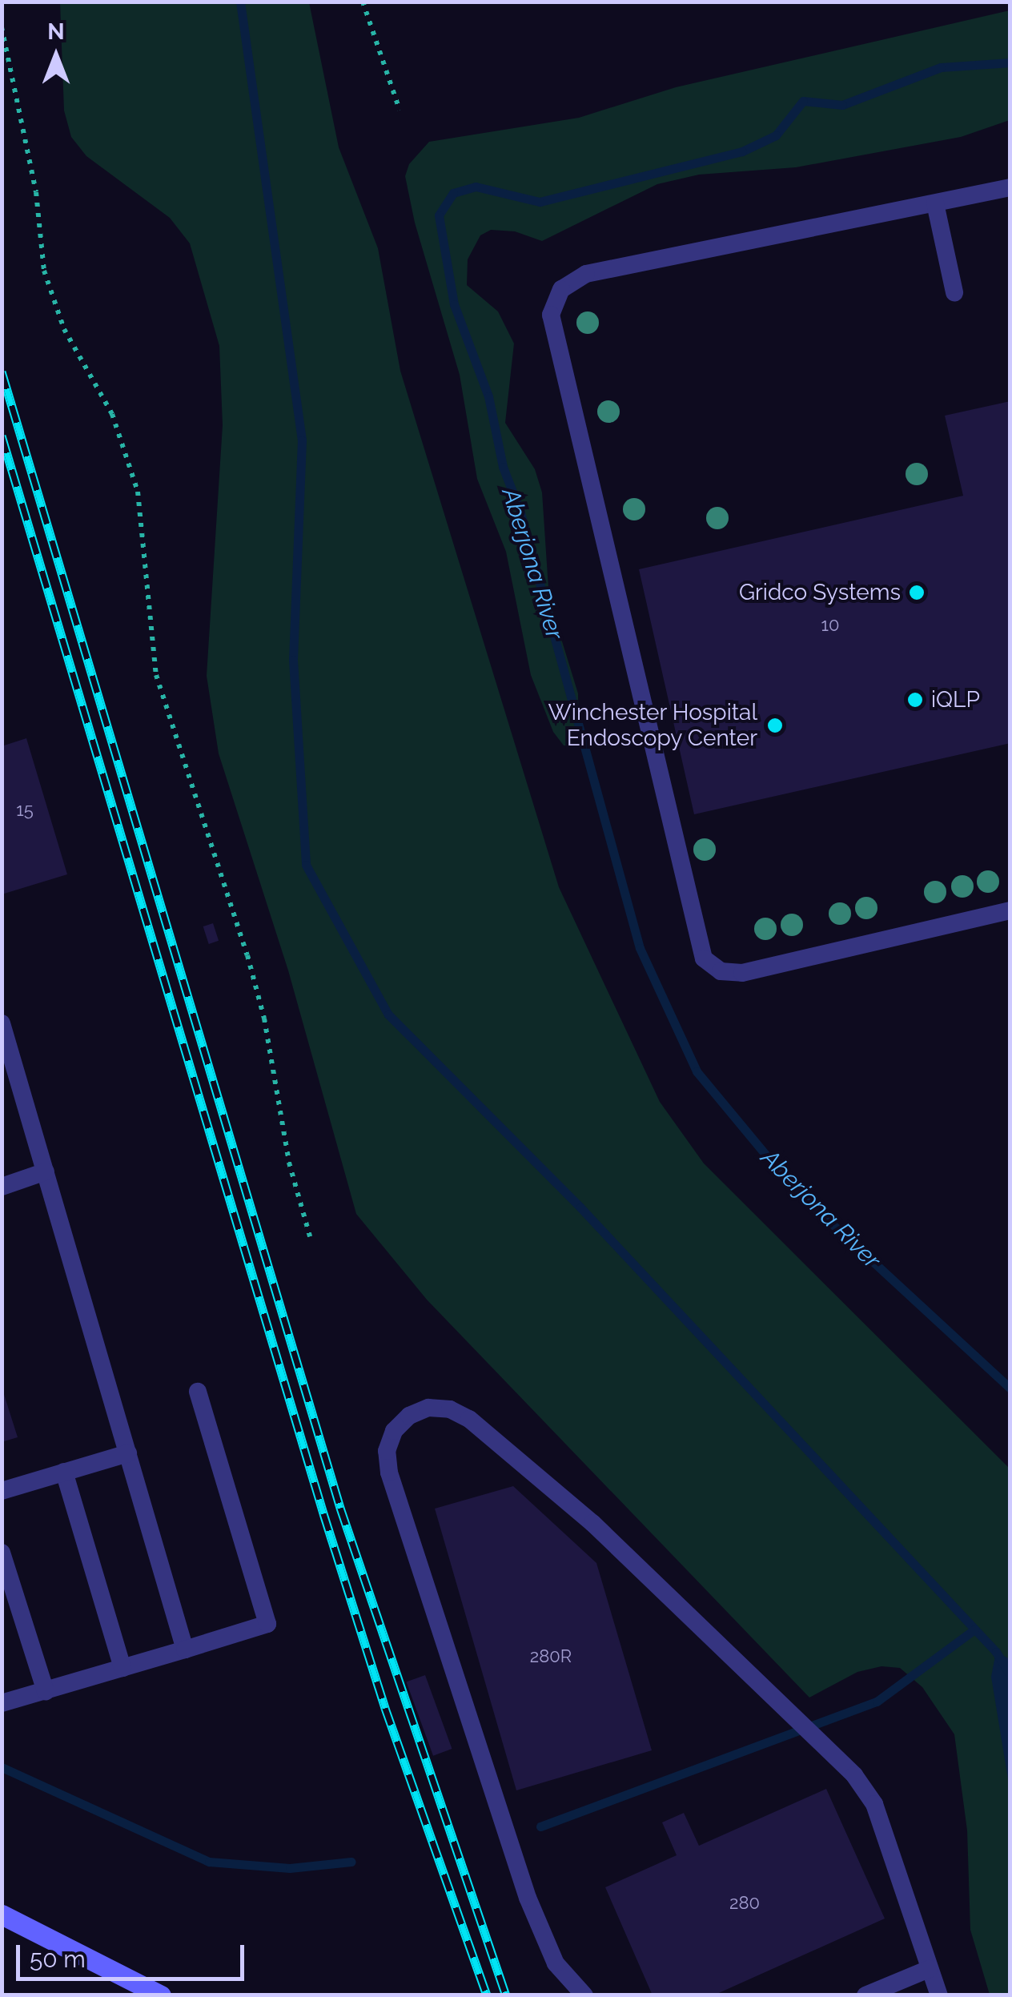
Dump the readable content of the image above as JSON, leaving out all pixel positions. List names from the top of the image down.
{
  "water": ["Aberjona River"],
  "places": ["Gridco Systems", "iQLP", "Winchester Hospital Endoscopy Center"],
  "house_numbers": [
    "10",
    "15",
    "280R",
    "280"
  ],
  "scale_bar": "50 m",
  "north": "top"
}
